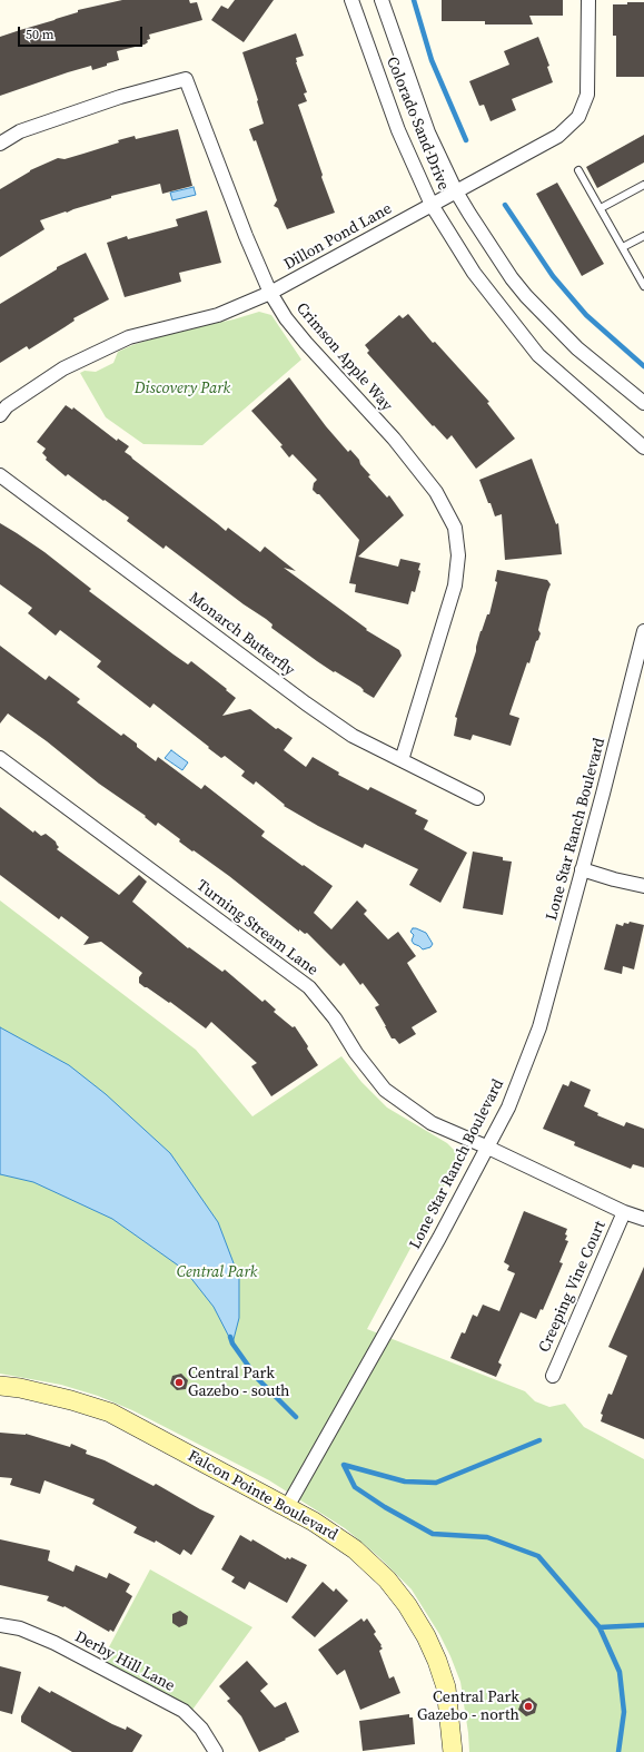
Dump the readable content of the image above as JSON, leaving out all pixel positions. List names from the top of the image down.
{
  "streets": {
    "street": [
      "Colorado Sand Drive",
      "Dillon Pond Lane",
      "Crimson Apple Way",
      "Monarch Butterfly",
      "Lone Star Ranch Boulevard",
      "Turning Stream Lane",
      "Creeping Vine Court",
      "Falcon Pointe Boulevard",
      "Derby Hill Lane"
    ]
  },
  "crossings": [
    ["Colorado Sand Drive", "Dillon Pond Lane"],
    ["Dillon Pond Lane", "Crimson Apple Way"],
    ["Crimson Apple Way", "Monarch Butterfly"],
    ["Lone Star Ranch Boulevard", "Turning Stream Lane"],
    ["Lone Star Ranch Boulevard", "Falcon Pointe Boulevard"],
    ["Turning Stream Lane", "Creeping Vine Court"]
  ],
  "parks": ["Discovery Park", "Central Park"],
  "places": ["Central Park Gazebo - south", "Central Park Gazebo - north"],
  "scale_bar": "50 m"
}
